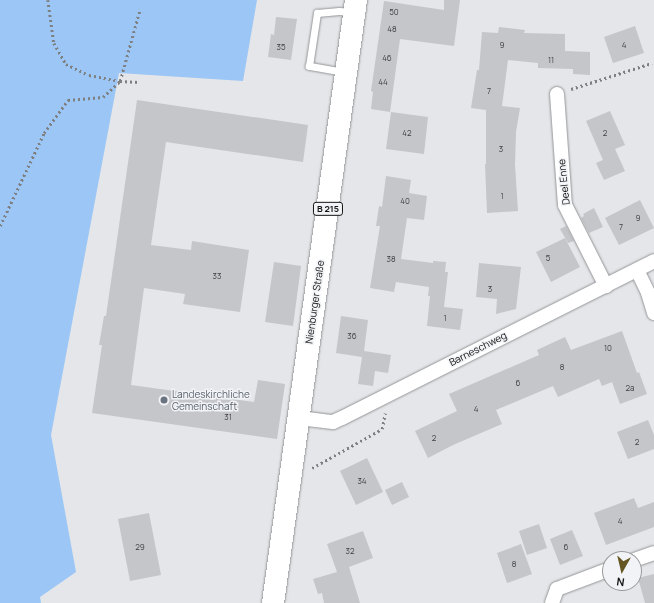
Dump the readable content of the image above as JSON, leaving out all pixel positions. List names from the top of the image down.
{
  "streets": {
    "main road": ["B 215", "Nienburger Straße"],
    "street": ["Deel Enne", "Barneschweg"]
  },
  "crossings": [
    ["Deel Enne", "Barneschweg"],
    ["Nienburger Straße", "Barneschweg"]
  ],
  "places": ["Landeskirchliche Gemeinschaft"],
  "house_numbers": [
    "50",
    "48",
    "9",
    "4",
    "35",
    "46",
    "11",
    "44",
    "7",
    "42",
    "2",
    "3",
    "1",
    "40",
    "9",
    "7",
    "5",
    "38",
    "33",
    "3",
    "1",
    "36",
    "10",
    "8",
    "6",
    "2a",
    "4",
    "31",
    "2",
    "2",
    "34",
    "4",
    "29",
    "6",
    "32",
    "8"
  ],
  "north": "bottom"
}
